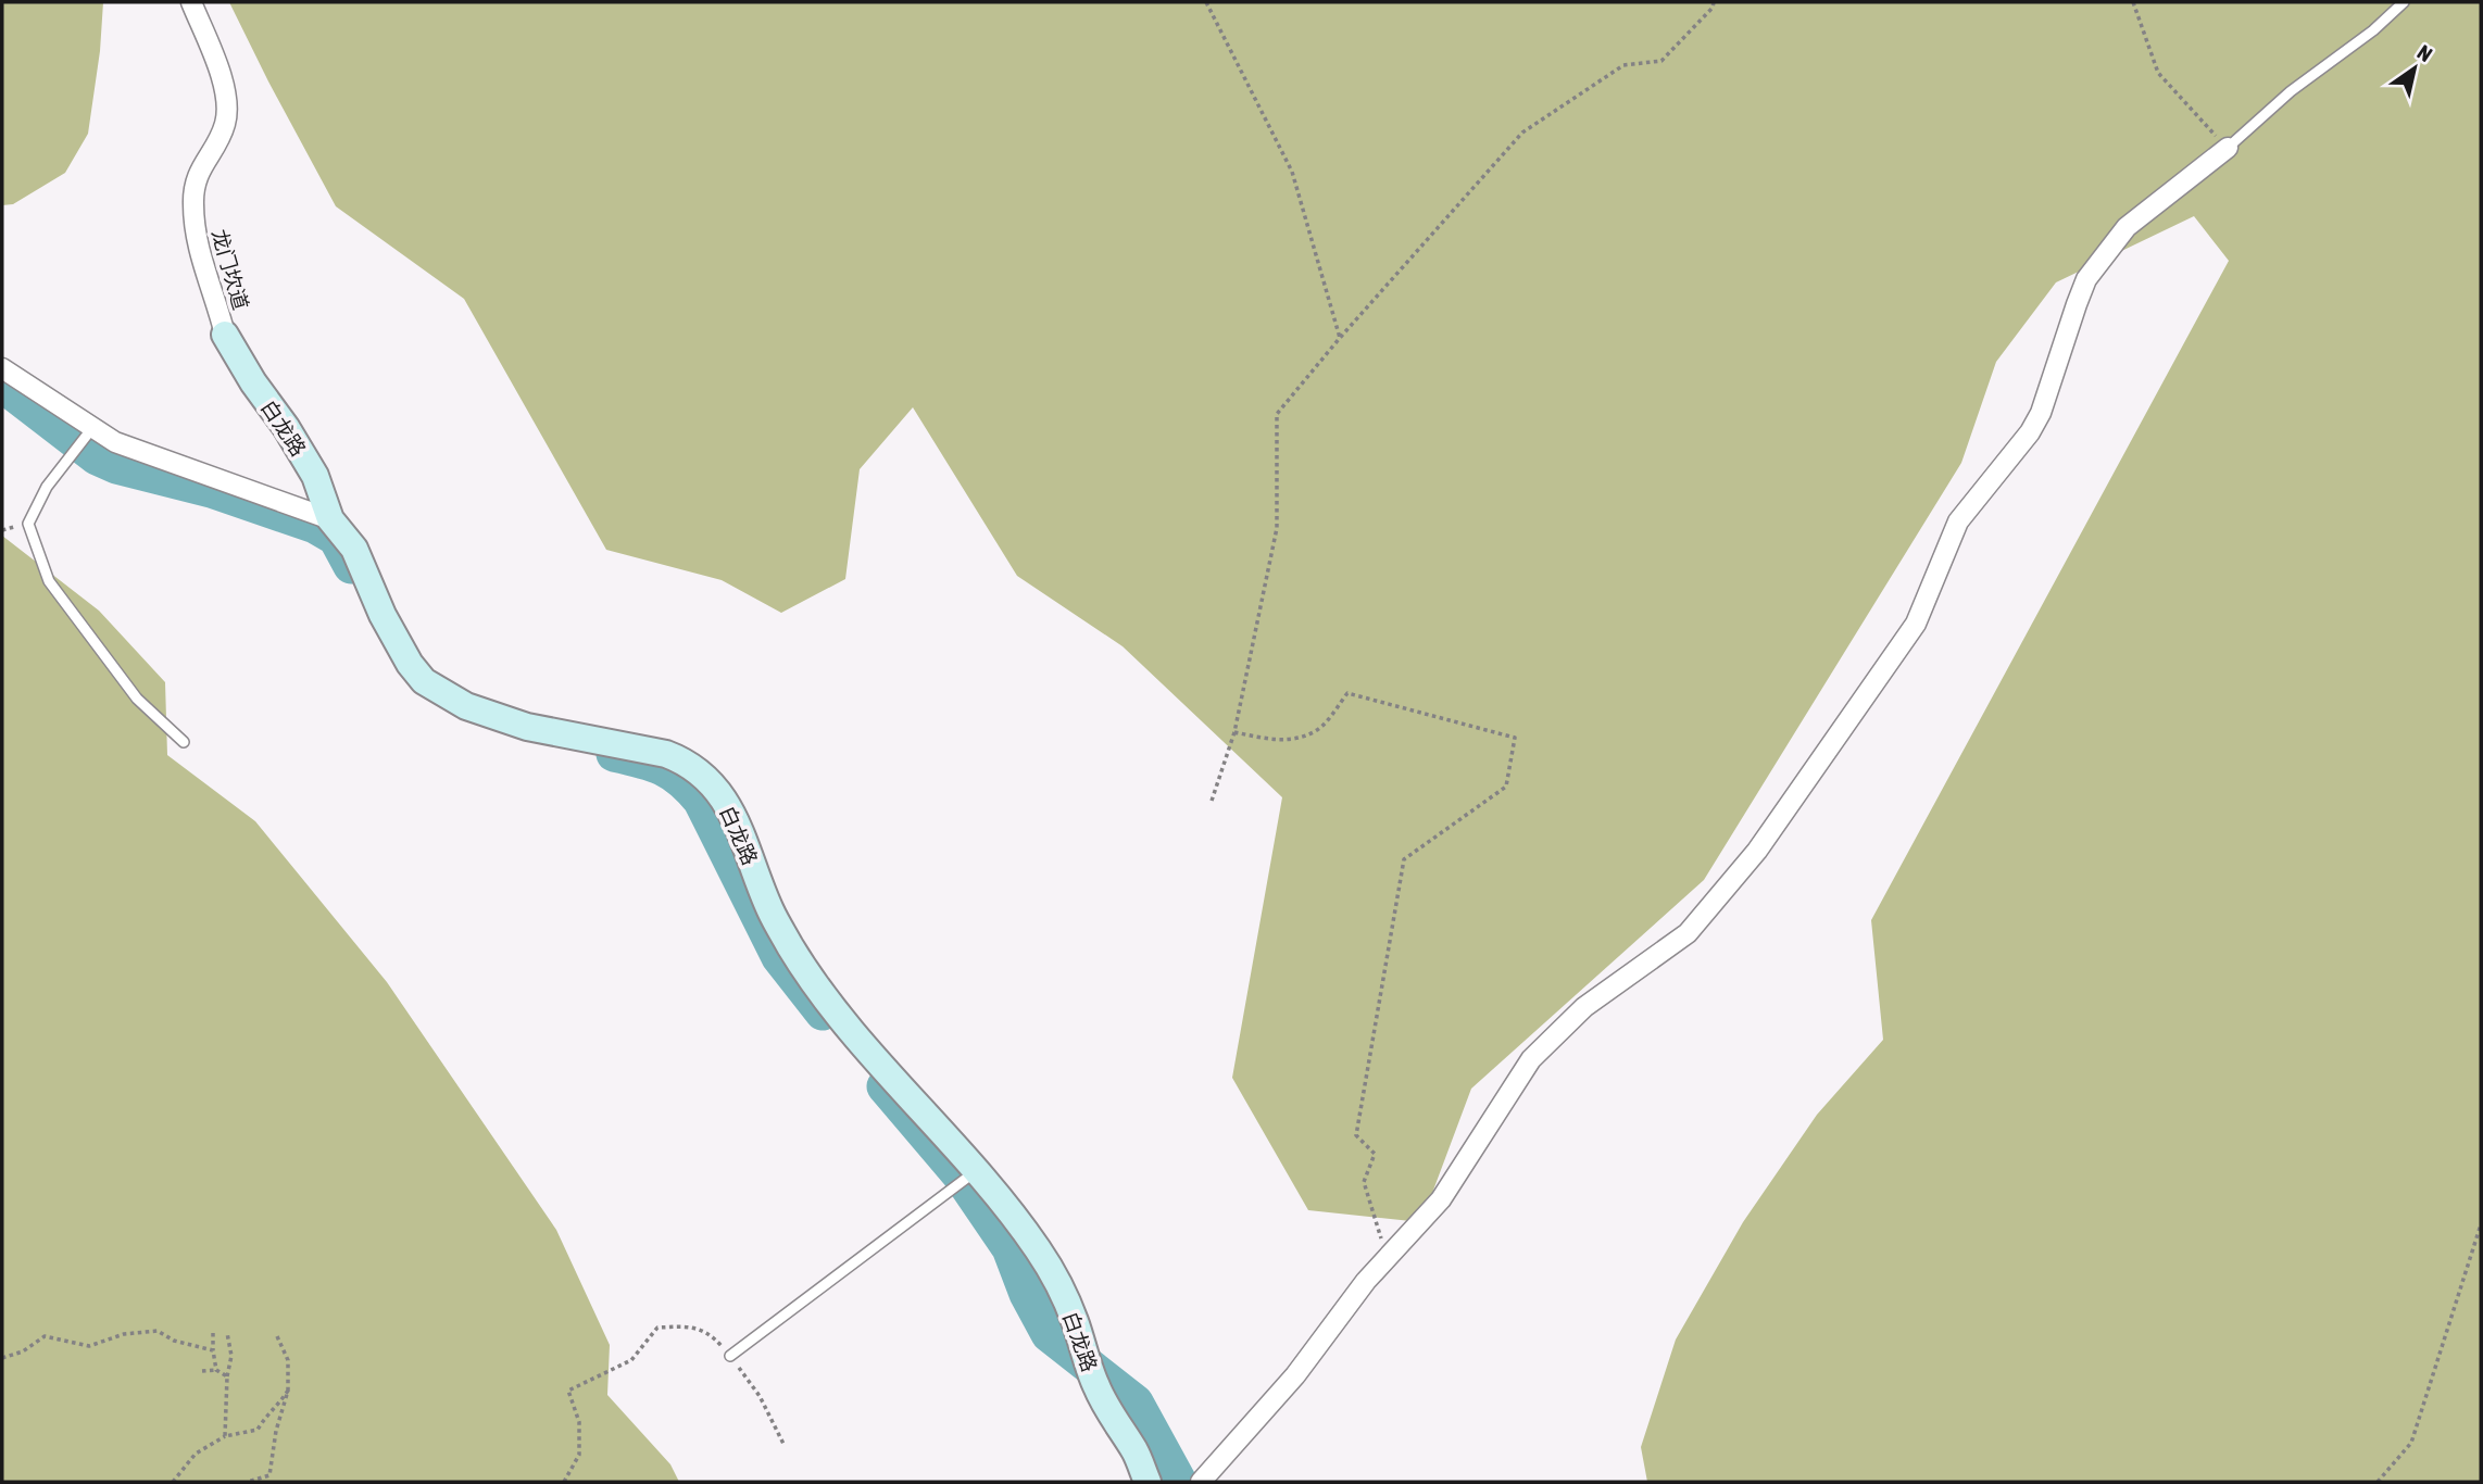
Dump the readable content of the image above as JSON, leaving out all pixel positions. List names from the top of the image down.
{
  "streets": {
    "street": ["龙门坎道", "白龙路"]
  },
  "crossings": [
    ["龙门坎道", "白龙路"]
  ],
  "north": "top right"
}
